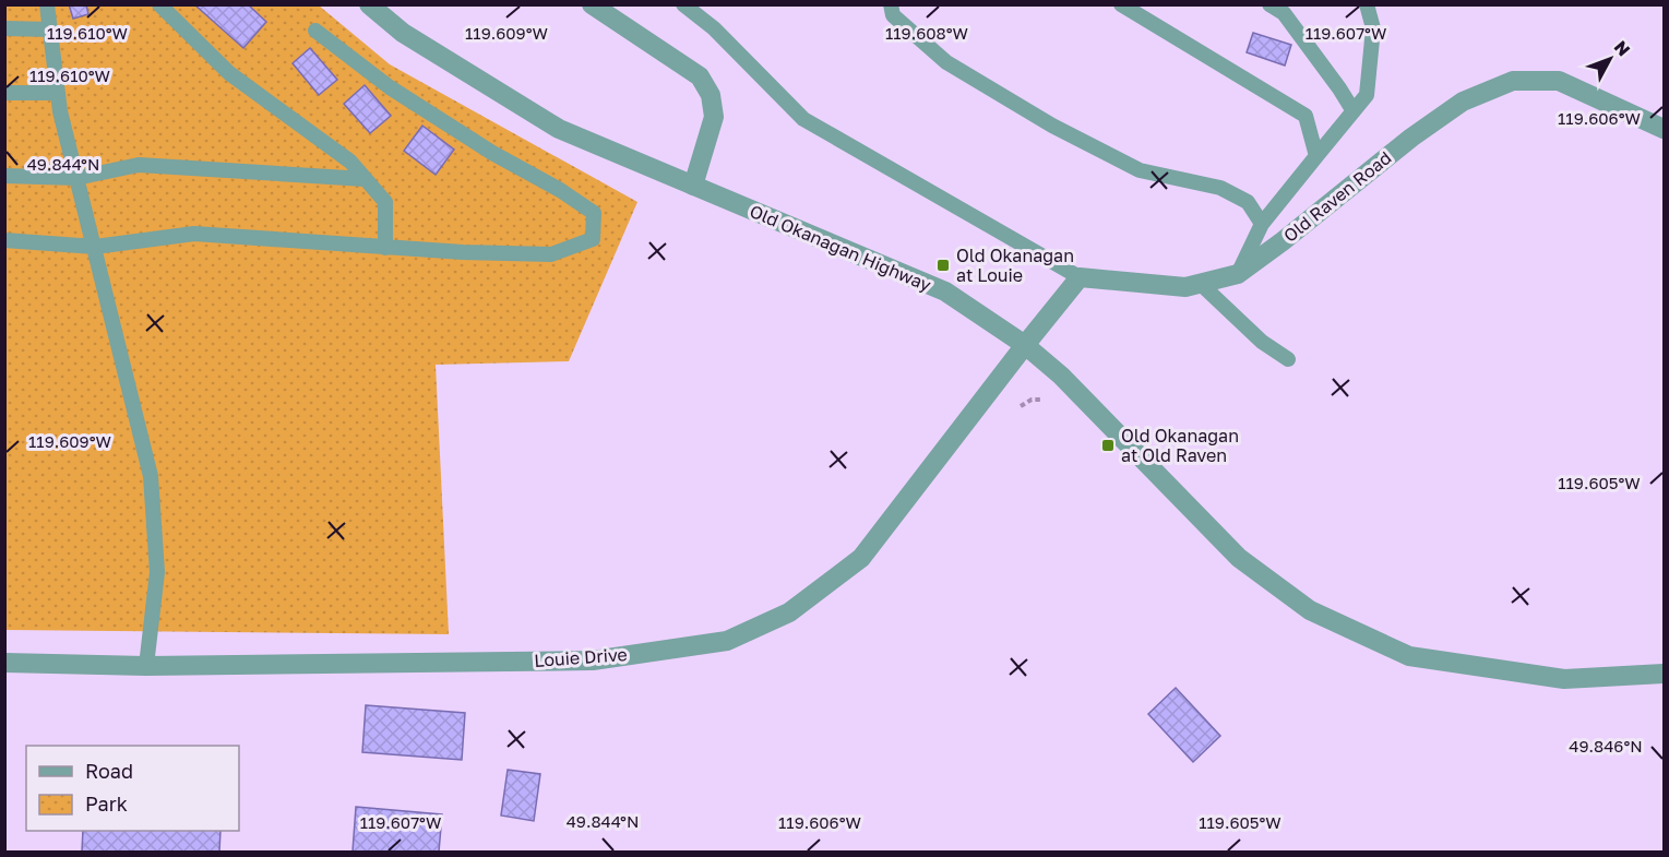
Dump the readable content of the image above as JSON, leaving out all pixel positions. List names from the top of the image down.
{
  "streets": {
    "street": ["Old Raven Road", "Old Okanagan Highway", "Louie Drive"]
  },
  "crossings": [
    ["Old Okanagan Highway", "Louie Drive"]
  ],
  "places": {
    "transit": ["Old Okanagan at Louie", "Old Okanagan at Old Raven"]
  },
  "legend": ["Road", "Park"],
  "north": "top right",
  "coordinates": [
    "119.610°W",
    "119.609°W",
    "119.608°W",
    "119.607°W",
    "119.606°W",
    "49.844°N",
    "119.605°W",
    "49.846°N"
  ]
}
